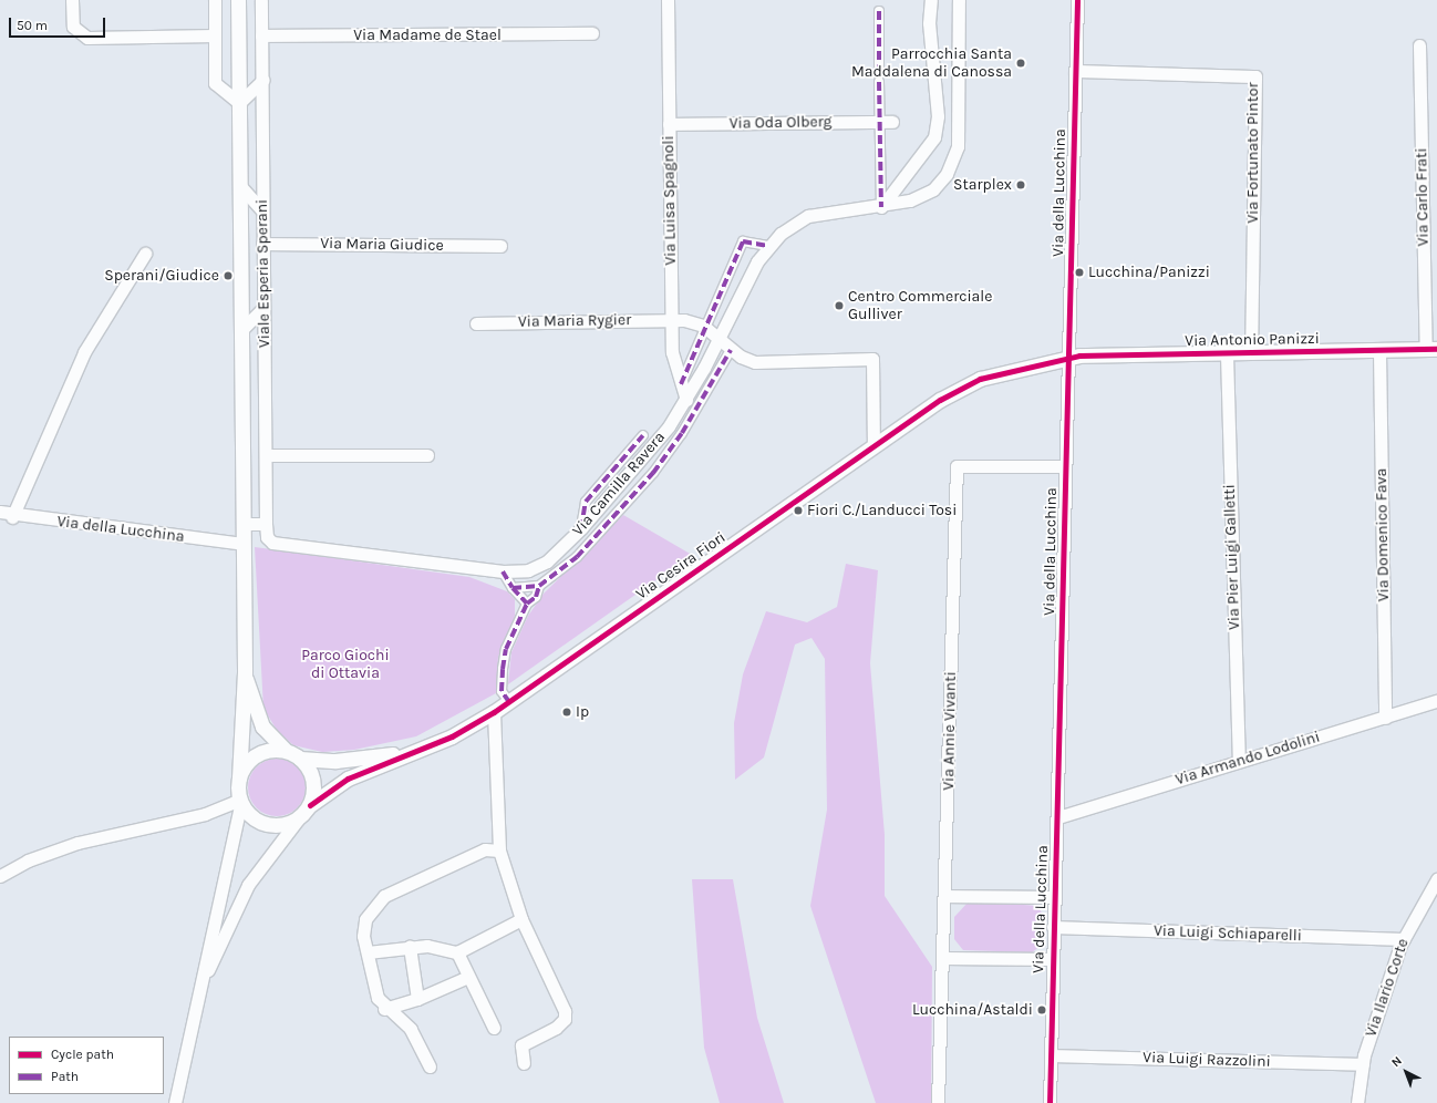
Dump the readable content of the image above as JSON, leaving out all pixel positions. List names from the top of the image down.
{
  "streets": {
    "street": [
      "Via Madame de Stael",
      "Via Oda Olberg",
      "Via Fortunato Pintor",
      "Via della Lucchina",
      "Via Carlo Frati",
      "Via Luisa Spagnoli",
      "Via Maria Giudice",
      "Viale Esperia Sperani",
      "Via Maria Rygier",
      "Via Antonio Panizzi",
      "Via Camilla Ravera",
      "Via Domenico Fava",
      "Via Pier Luigi Galletti",
      "Via Cesira Fiori",
      "Via Annie Vivanti",
      "Via Armando Lodolini",
      "Via Luigi Schiaparelli",
      "Via Ilario Corte",
      "Via Luigi Razzolini"
    ]
  },
  "crossings": [
    ["Via Madame de Stael", "Viale Esperia Sperani"],
    ["Via Oda Olberg", "Via Luisa Spagnoli"],
    ["Via Fortunato Pintor", "Via della Lucchina"],
    ["Via Fortunato Pintor", "Via Antonio Panizzi"],
    ["Via della Lucchina", "Viale Esperia Sperani"],
    ["Via della Lucchina", "Via Antonio Panizzi"],
    ["Via della Lucchina", "Via Cesira Fiori"],
    ["Via della Lucchina", "Via Annie Vivanti"],
    ["Via della Lucchina", "Via Armando Lodolini"],
    ["Via della Lucchina", "Via Luigi Schiaparelli"],
    ["Via della Lucchina", "Via Luigi Razzolini"],
    ["Via Carlo Frati", "Via Antonio Panizzi"],
    ["Via Luisa Spagnoli", "Via Maria Rygier"],
    ["Via Luisa Spagnoli", "Via Camilla Ravera"],
    ["Via Maria Giudice", "Viale Esperia Sperani"],
    ["Viale Esperia Sperani", "Via Camilla Ravera"],
    ["Viale Esperia Sperani", "Via Cesira Fiori"],
    ["Via Maria Rygier", "Via Camilla Ravera"],
    ["Via Antonio Panizzi", "Via Domenico Fava"],
    ["Via Antonio Panizzi", "Via Pier Luigi Galletti"],
    ["Via Antonio Panizzi", "Via Cesira Fiori"],
    ["Via Domenico Fava", "Via Armando Lodolini"],
    ["Via Pier Luigi Galletti", "Via Armando Lodolini"],
    ["Via Luigi Schiaparelli", "Via Ilario Corte"],
    ["Via Ilario Corte", "Via Luigi Razzolini"]
  ],
  "parks": ["Parco Giochi di Ottavia"],
  "places": [
    "Parrocchia Santa Maddalena di Canossa",
    "Starplex",
    "Lucchina/Panizzi",
    "Sperani/Giudice",
    "Centro Commerciale Gulliver",
    "Fiori C./Landucci Tosi",
    "Ip",
    "Lucchina/Astaldi"
  ],
  "legend": ["Cycle path", "Path"],
  "scale_bar": "50 m",
  "north": "top left"
}
